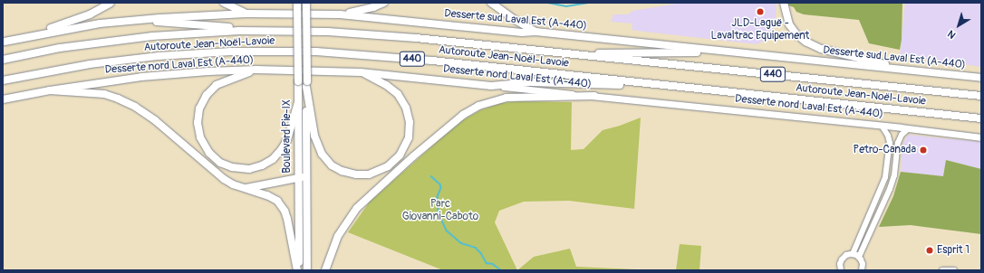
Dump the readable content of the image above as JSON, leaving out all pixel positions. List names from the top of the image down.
{
  "streets": {
    "highway": [
      "Desserte sud Laval Est (A-440)",
      "Autoroute Jean-Noël-Lavoie",
      "440",
      "Desserte nord Laval Est (A-440)",
      "Boulevard Pie-IX"
    ]
  },
  "parks": ["Parc Giovanni-Caboto"],
  "places": ["JLD-Laguë - Lavaltrac Equipement", "Petro-Canada", "Esprit 1"],
  "north": "bottom left"
}
